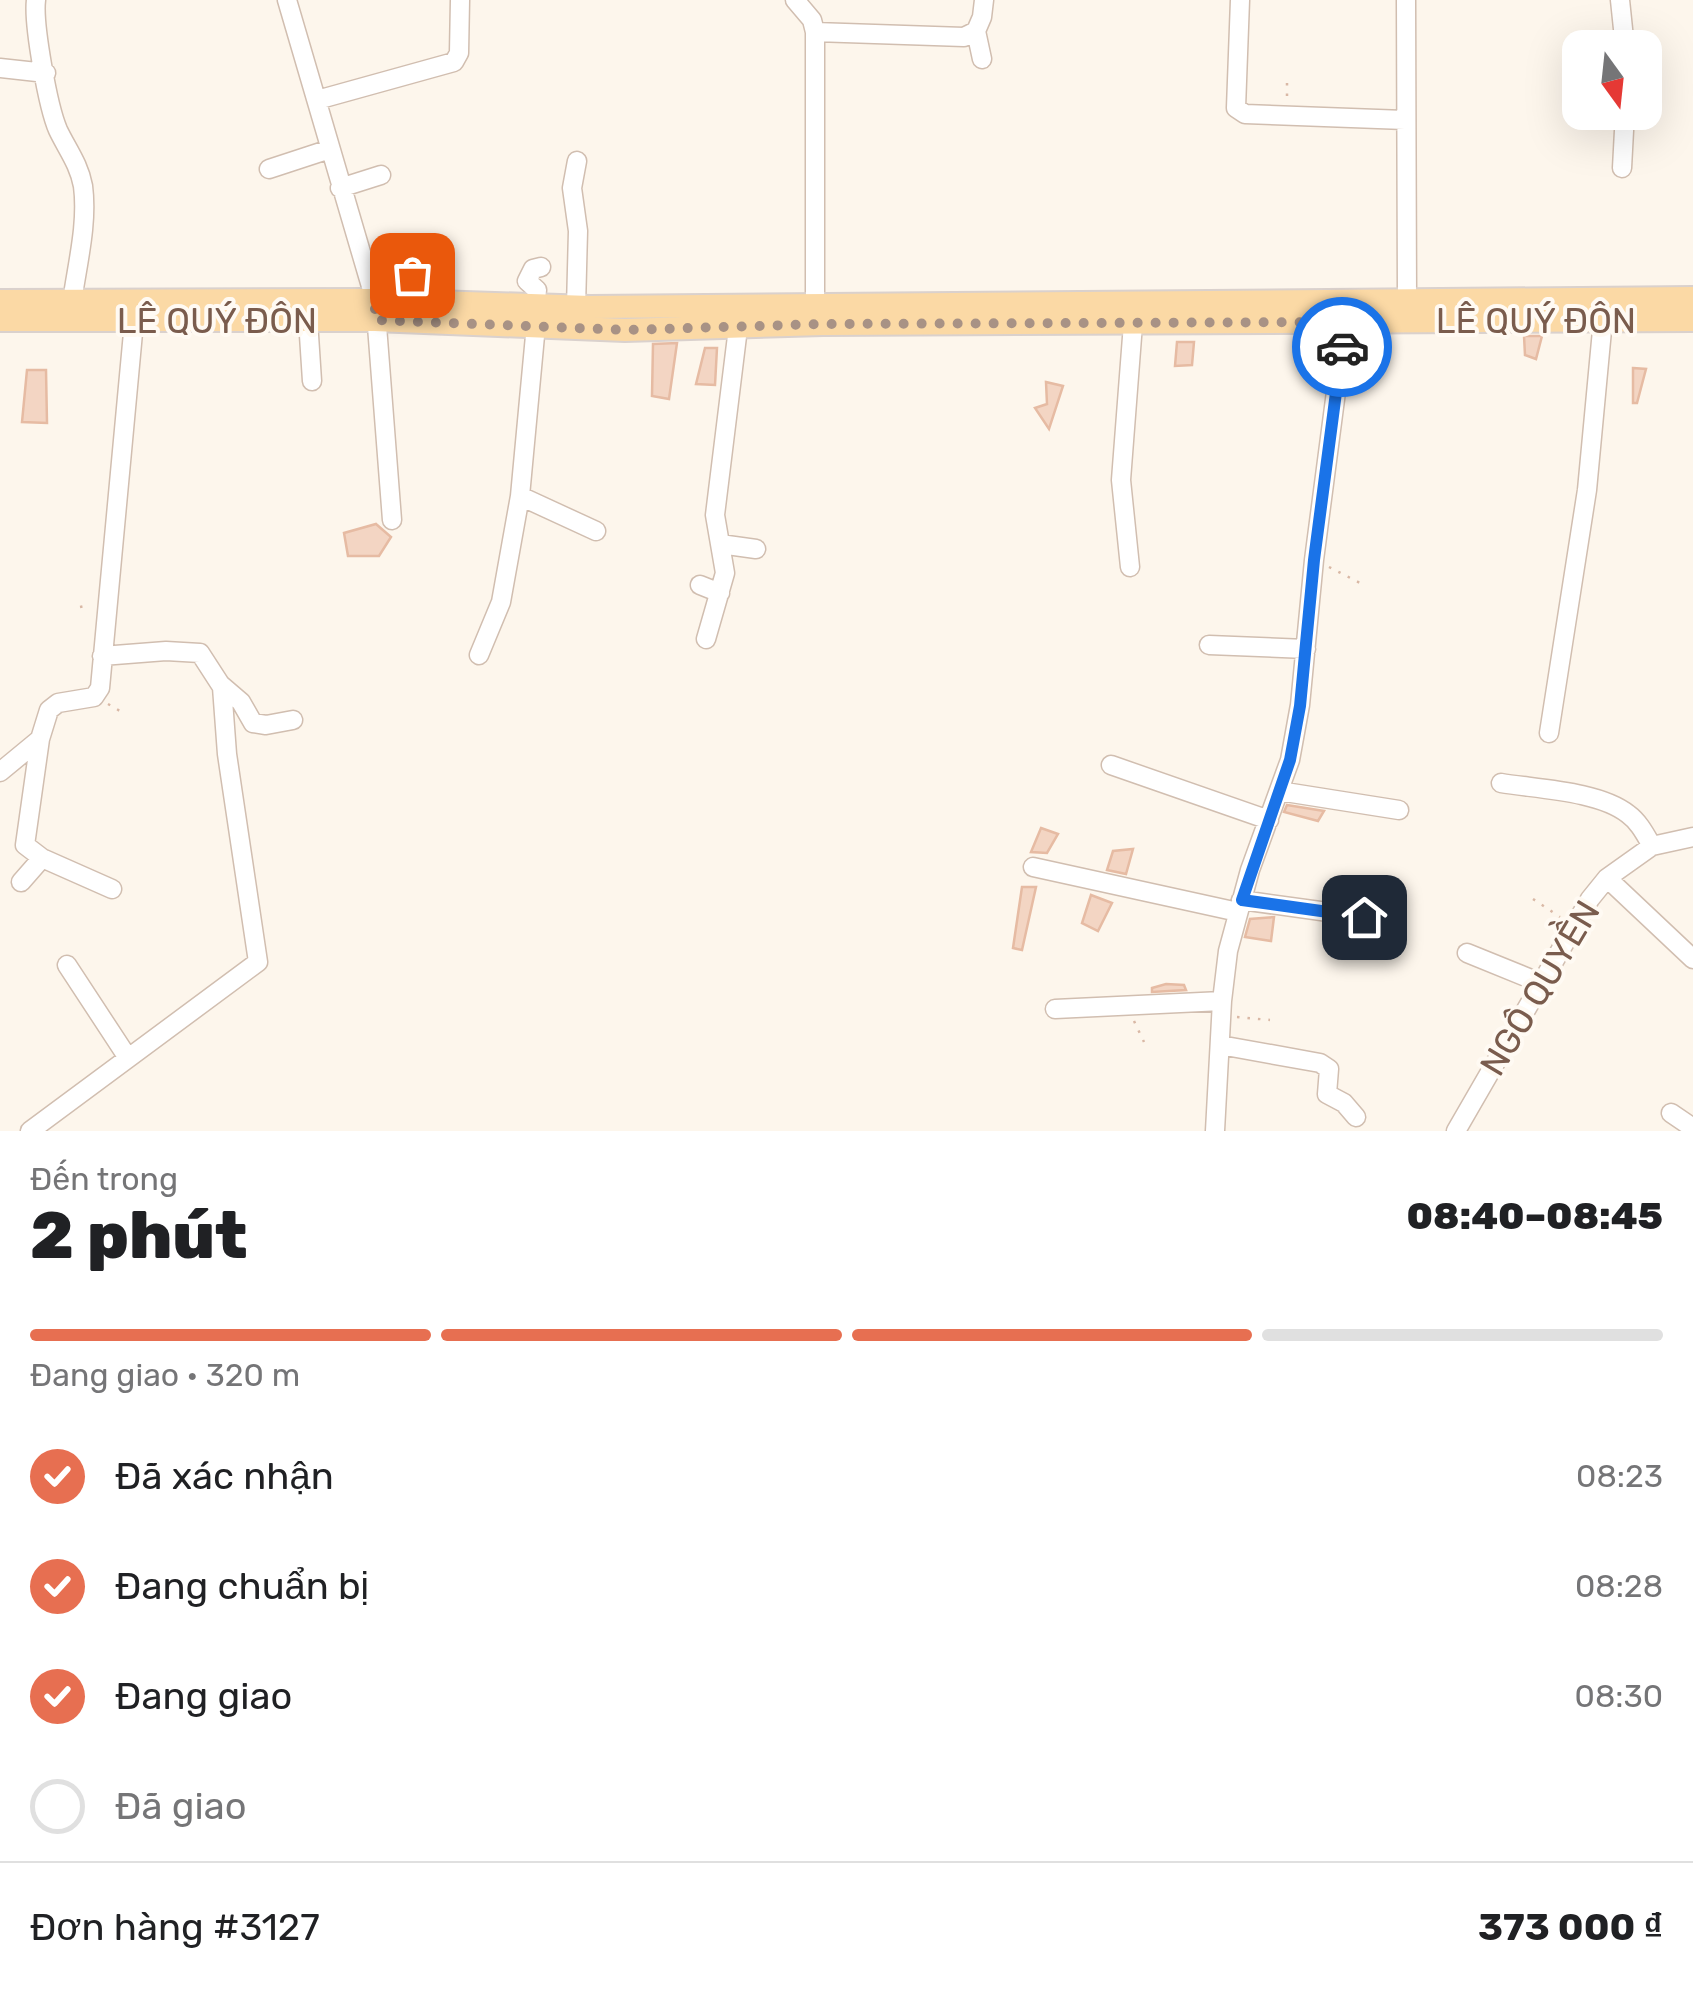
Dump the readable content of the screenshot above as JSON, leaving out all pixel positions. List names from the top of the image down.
{
  "streets": {
    "main road": ["LÊ QUÝ ĐÔN"],
    "street": ["NGÔ QUYỀN"]
  },
  "north": "bottom",
  "page": {
    "heading": ["2 phút", "Đến trong", "08:40–08:45"],
    "panel": ["Đơn hàng #3127", "373 000 ₫"],
    "bar": "Đang giao · 320 m",
    "list": [
      ["Đã xác nhận", "08:23"],
      ["Đang chuẩn bị", "08:28"],
      ["Đang giao", "08:30"],
      "Đã giao"
    ]
  }
}
